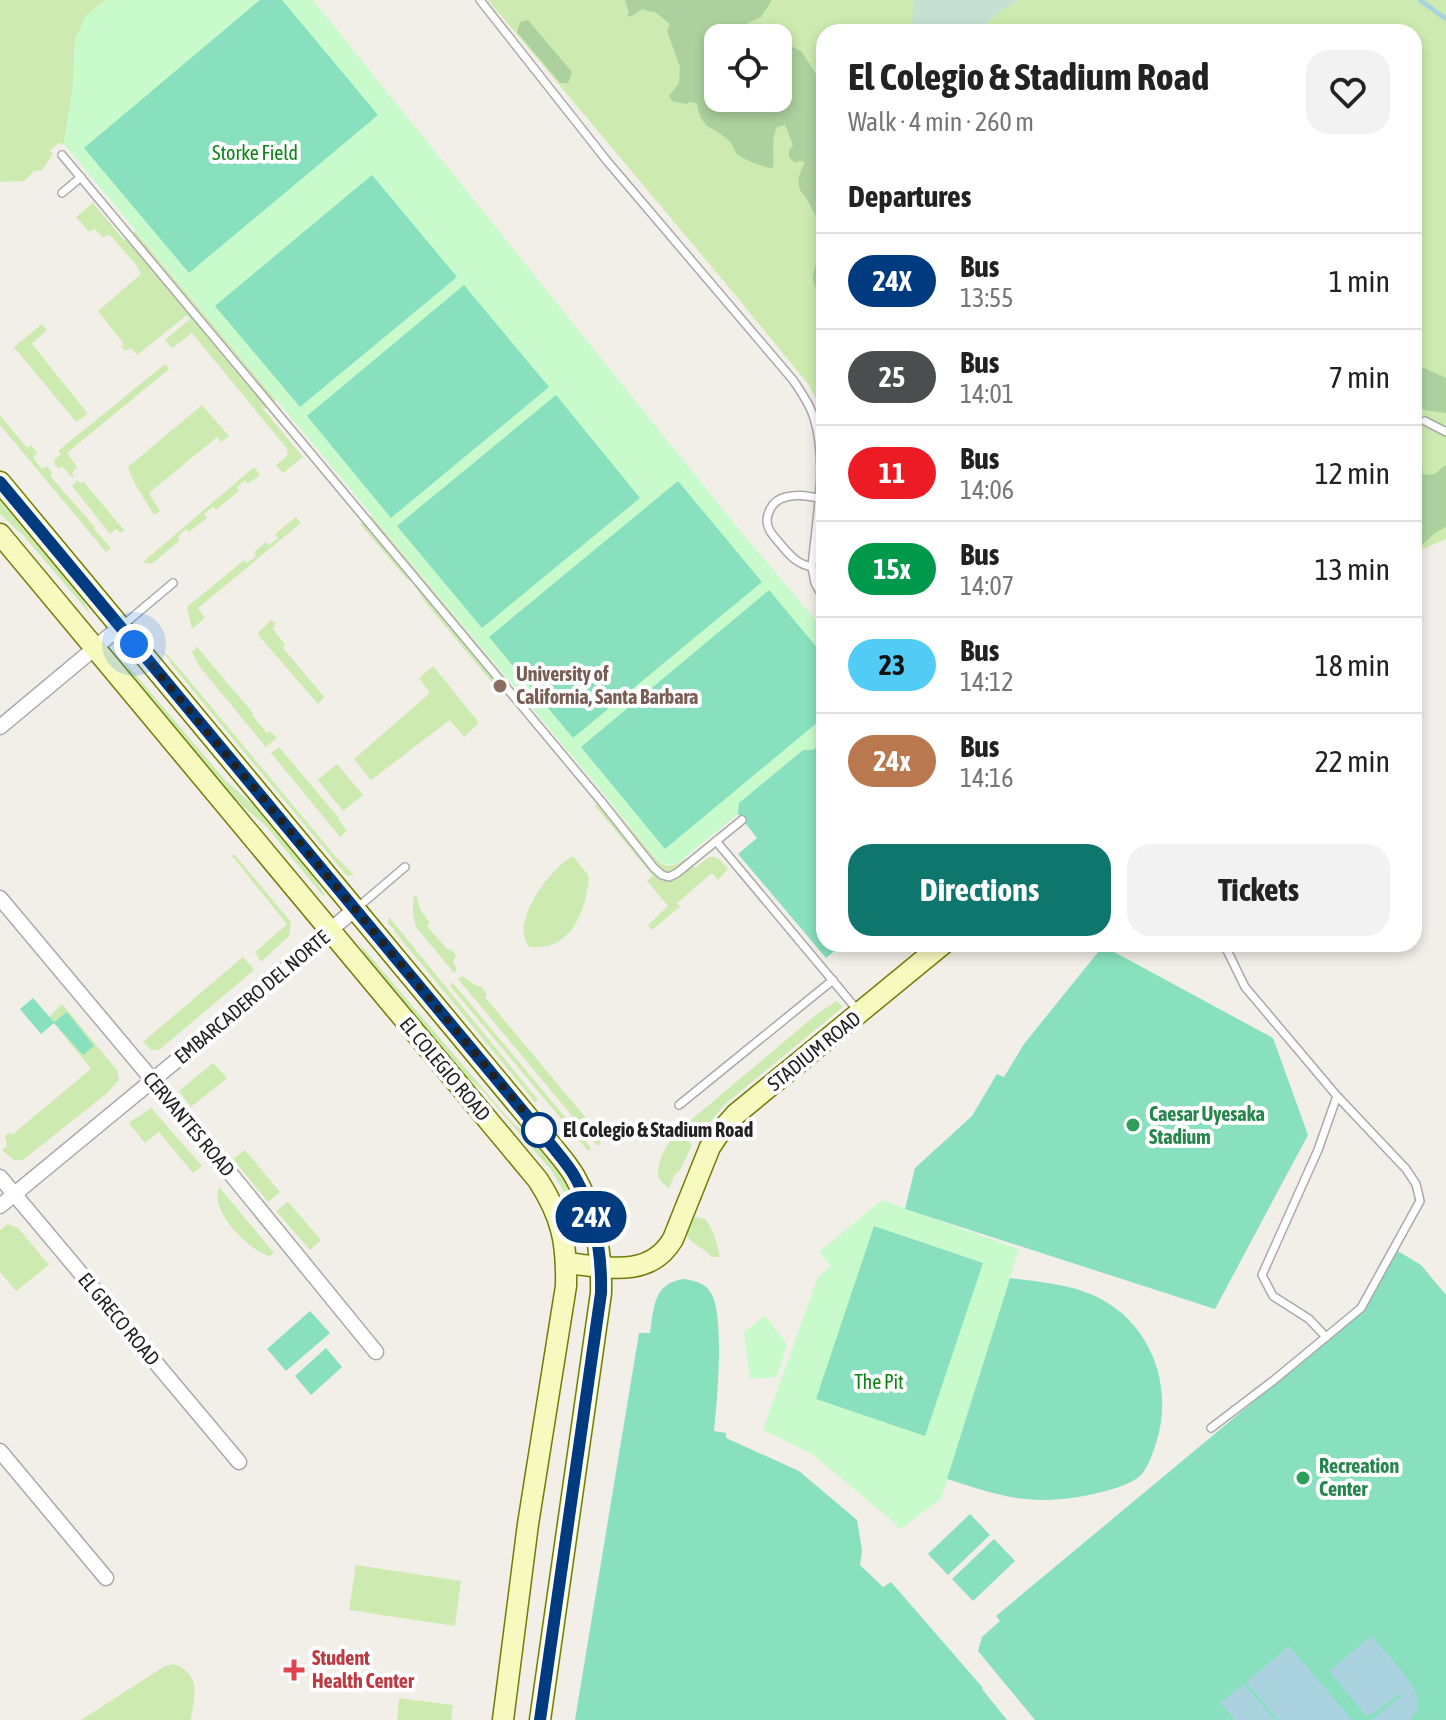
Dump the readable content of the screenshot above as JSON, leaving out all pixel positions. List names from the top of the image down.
{
  "streets": {
    "main road": ["STADIUM ROAD", "EL COLEGIO ROAD"],
    "street": ["EMBARCADERO DEL NORTE", "CERVANTES ROAD", "EL GRECO ROAD"]
  },
  "crossings": [
    ["EMBARCADERO DEL NORTE", "EL COLEGIO ROAD"],
    ["EMBARCADERO DEL NORTE", "CERVANTES ROAD"],
    ["EMBARCADERO DEL NORTE", "EL GRECO ROAD"],
    ["STADIUM ROAD", "EL COLEGIO ROAD"]
  ],
  "parks": ["Storke Field", "The Pit"],
  "places": {
    "other": [
      "University of California, Santa Barbara",
      "Caesar Uyesaka Stadium",
      "El Colegio & Stadium Road",
      "Recreation Center"
    ],
    "health": ["Student Health Center"]
  },
  "lines": ["bus line 24X"],
  "page": {
    "on_map": "24X",
    "heading": [
      ["El Colegio & Stadium Road", "Walk · 4 min · 260 m"],
      "Departures"
    ],
    "list": [
      {
        "mark": "24X",
        "name": "Bus",
        "note": "13:55",
        "value": "1 min"
      },
      {
        "mark": "25",
        "name": "Bus",
        "note": "14:01",
        "value": "7 min"
      },
      {
        "mark": "11",
        "name": "Bus",
        "note": "14:06",
        "value": "12 min"
      },
      {
        "mark": "15x",
        "name": "Bus",
        "note": "14:07",
        "value": "13 min"
      },
      {
        "mark": "23",
        "name": "Bus",
        "note": "14:12",
        "value": "18 min"
      },
      {
        "mark": "24x",
        "name": "Bus",
        "note": "14:16",
        "value": "22 min"
      }
    ],
    "buttons": ["Directions", "Tickets"]
  }
}
